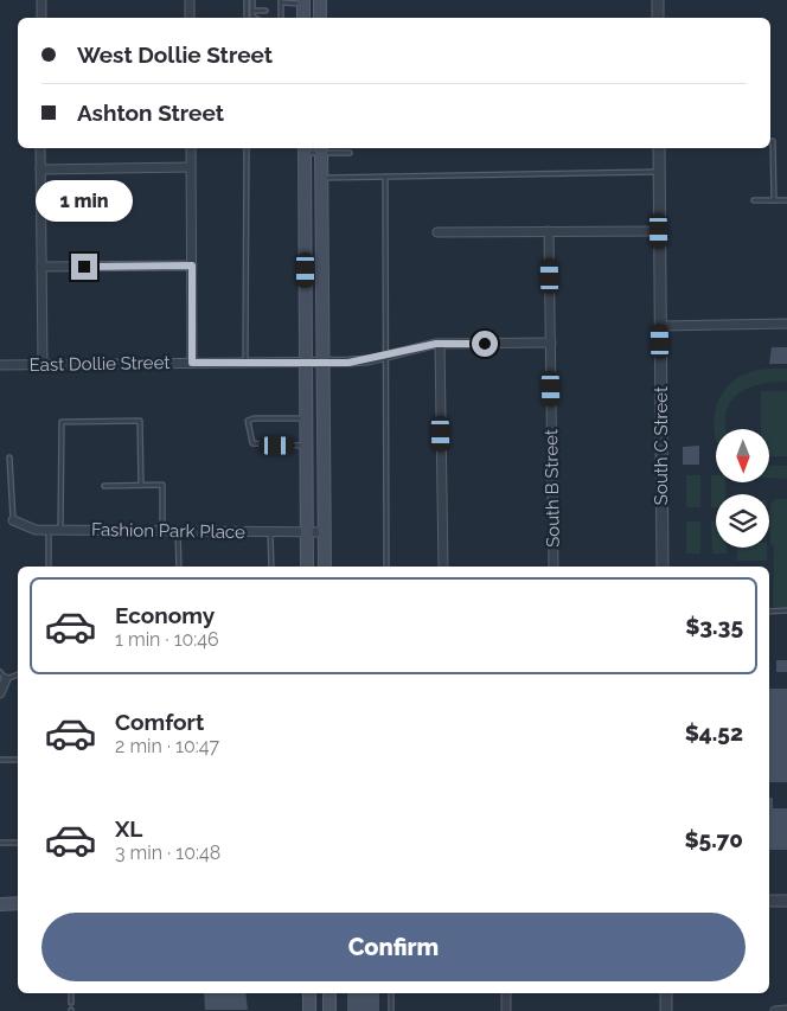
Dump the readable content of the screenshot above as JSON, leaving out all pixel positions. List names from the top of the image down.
{
  "streets": {
    "street": [
      "East Dollie Street",
      "South C Street",
      "South B Street",
      "Fashion Park Place"
    ]
  },
  "crossings": [
    ["East Dollie Street", "South B Street"]
  ],
  "north": "bottom",
  "page": {
    "banner": ["West Dollie Street", "Ashton Street"],
    "bubble": "1 min",
    "list": [
      {
        "name": "Economy",
        "note": "1 min · 10:46",
        "value": "$3.35"
      },
      {
        "name": "Comfort",
        "note": "2 min · 10:47",
        "value": "$4.52"
      },
      {
        "name": "XL",
        "note": "3 min · 10:48",
        "value": "$5.70"
      }
    ],
    "buttons": "Confirm"
  }
}
